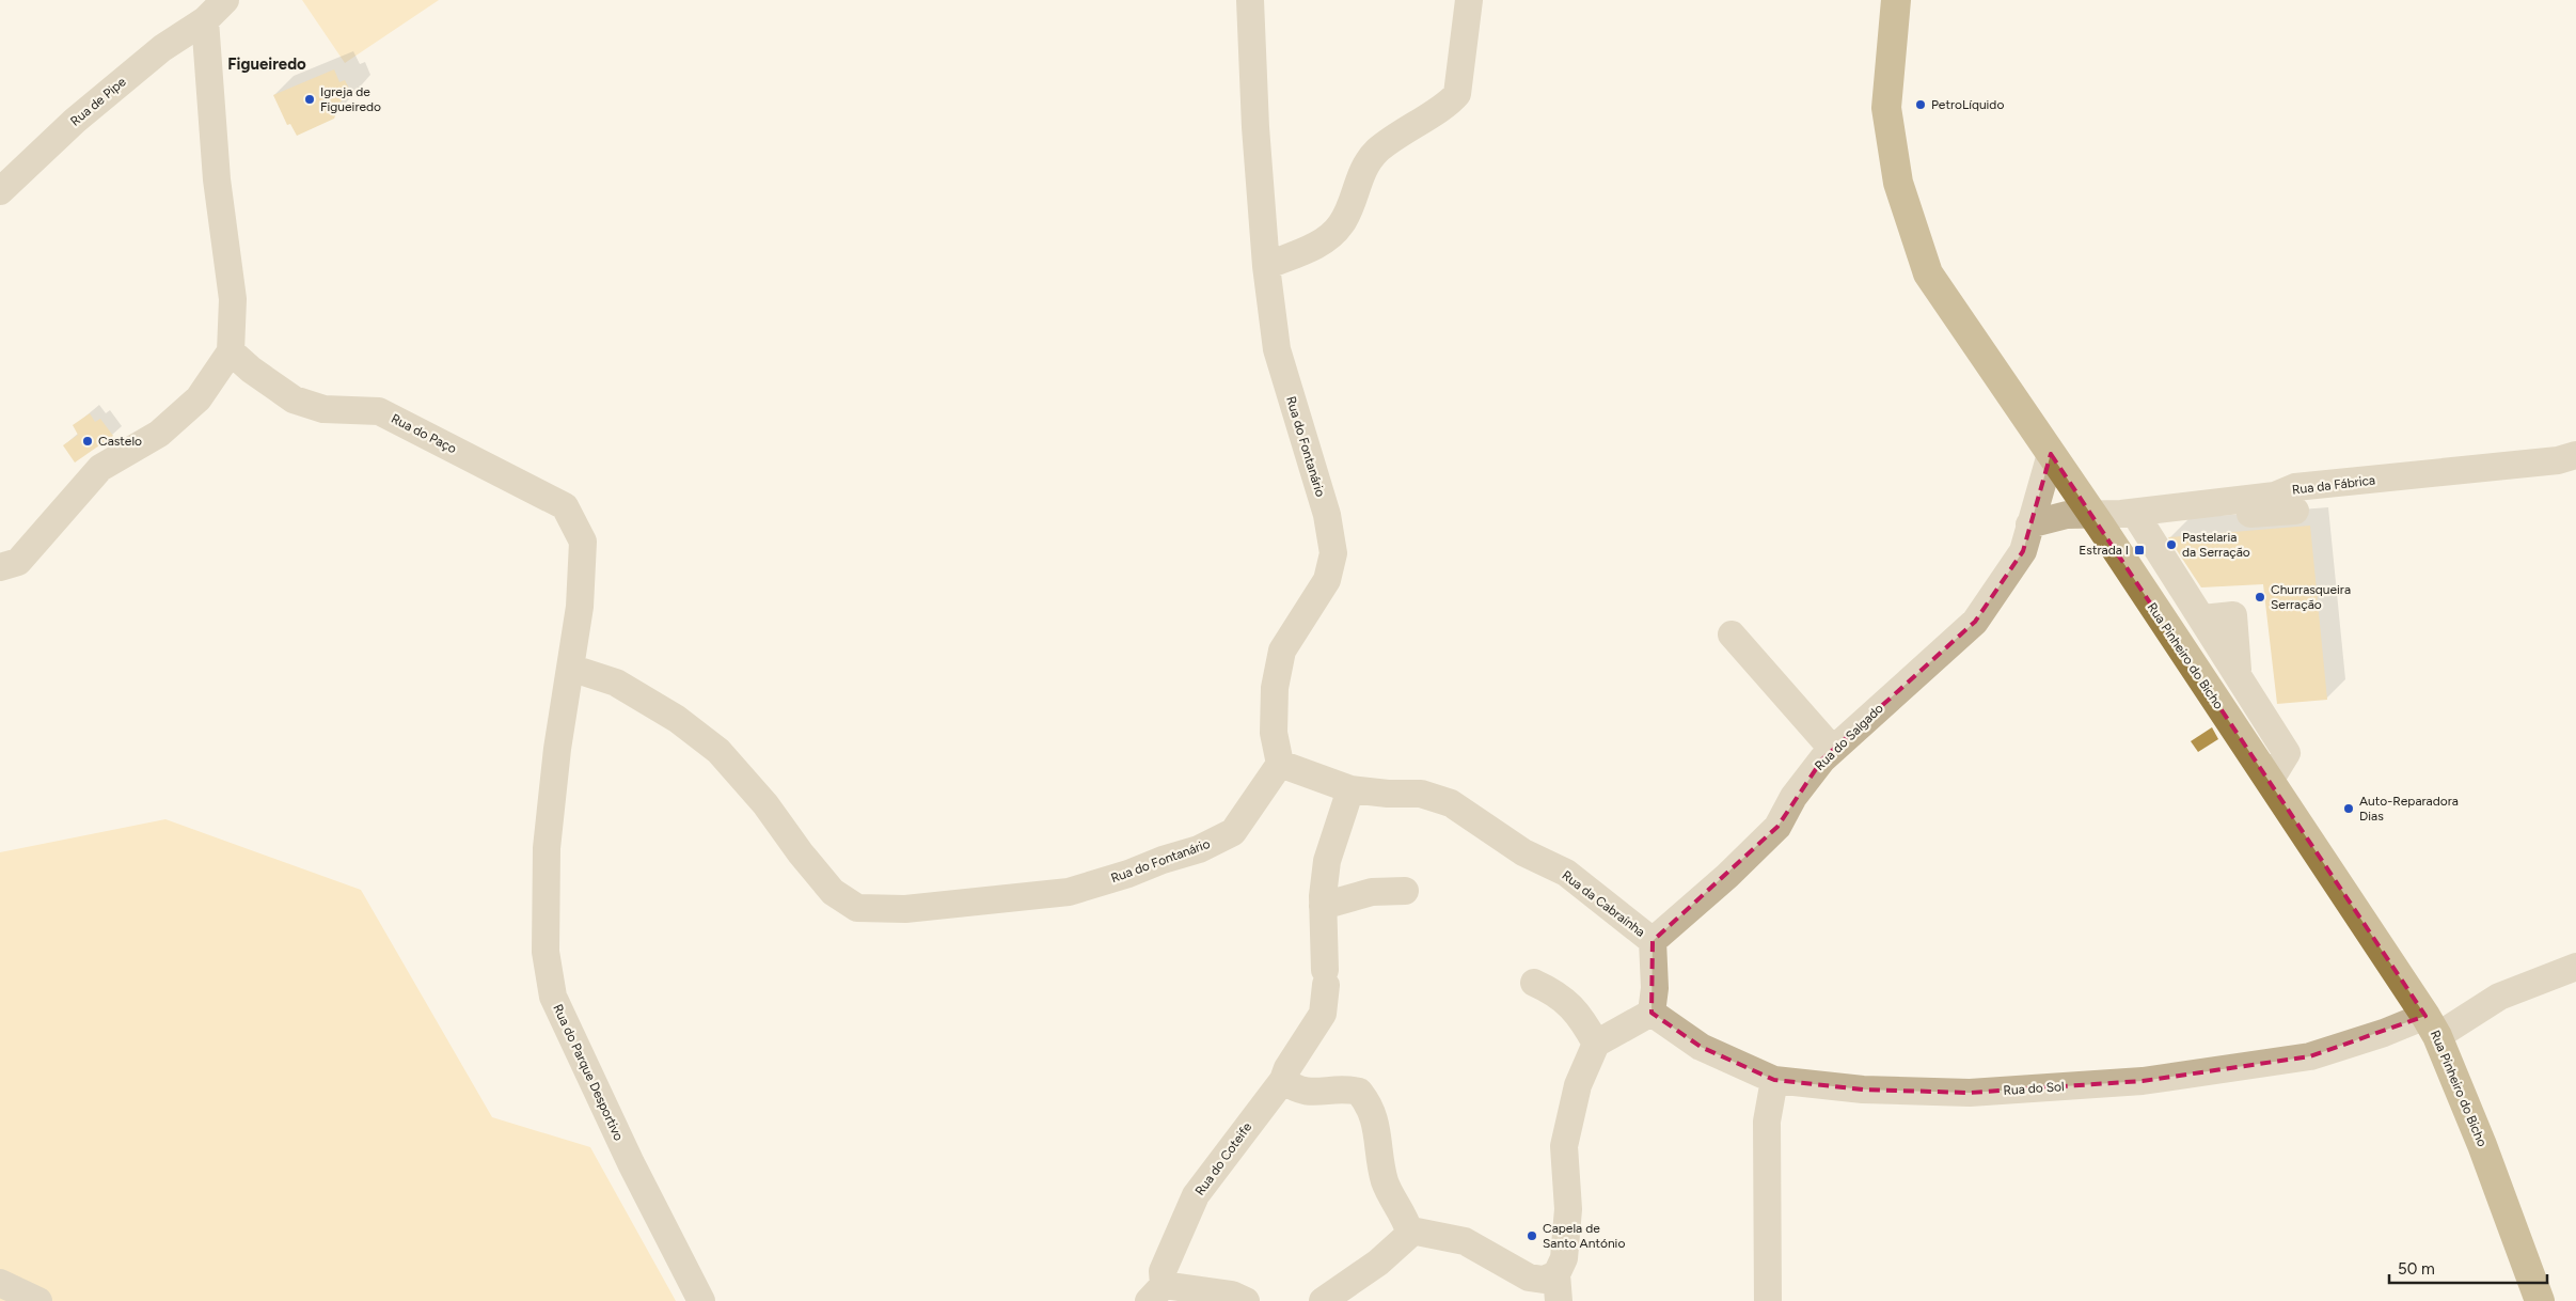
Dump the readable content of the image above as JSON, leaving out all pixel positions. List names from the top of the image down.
{
  "streets": {
    "main road": ["Rua Pinheiro do Bicho"],
    "street": [
      "Rua de Pipe",
      "Rua do Paço",
      "Rua do Fontanário",
      "Rua da Fábrica",
      "Rua do Salgado",
      "Rua da Cabraínha",
      "Rua do Parque Desportivo",
      "Rua do Sol",
      "Rua do Coteife"
    ]
  },
  "crossings": [
    ["Rua do Paço", "Rua do Fontanário"],
    ["Rua do Paço", "Rua do Parque Desportivo"],
    ["Rua do Fontanário", "Rua da Cabraínha"],
    ["Rua do Fontanário", "Rua do Parque Desportivo"],
    ["Rua da Fábrica", "Rua Pinheiro do Bicho"],
    ["Rua Pinheiro do Bicho", "Rua do Salgado"],
    ["Rua Pinheiro do Bicho", "Rua do Sol"],
    ["Rua do Salgado", "Rua da Cabraínha"]
  ],
  "districts": ["Figueiredo"],
  "places": {
    "other": [
      "Igreja de Figueiredo",
      "PetroLíquido",
      "Castelo",
      "Pastelaria da Serração",
      "Churrasqueira Serração",
      "Auto-Reparadora Dias",
      "Capela de Santo António"
    ],
    "transit": ["Estrada I"]
  },
  "scale_bar": "50 m"
}
